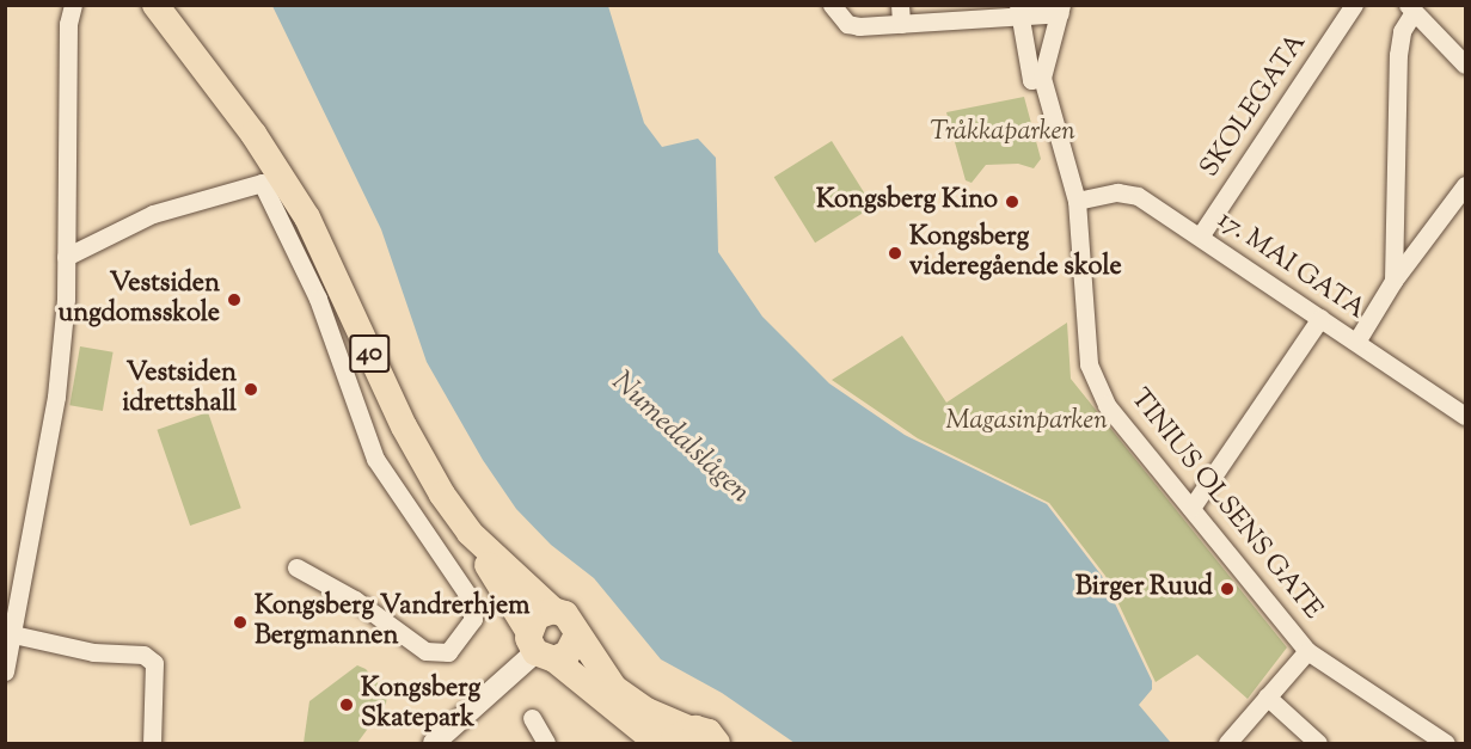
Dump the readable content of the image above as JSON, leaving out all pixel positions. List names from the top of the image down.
{
  "streets": {
    "main road": ["40"],
    "street": ["SKOLEGATA", "17. MAI GATA", "TINIUS OLSENS GATE"]
  },
  "crossings": [
    ["SKOLEGATA", "17. MAI GATA"],
    ["17. MAI GATA", "TINIUS OLSENS GATE"]
  ],
  "water": ["Numedalslågen"],
  "parks": ["Tråkkaparken", "Magasinparken"],
  "places": [
    "Kongsberg Kino",
    "Kongsberg videregående skole",
    "Vestsiden ungdomsskole",
    "Vestsiden idrettshall",
    "Birger Ruud",
    "Kongsberg Vandrerhjem Bergmannen",
    "Kongsberg Skatepark"
  ]
}
